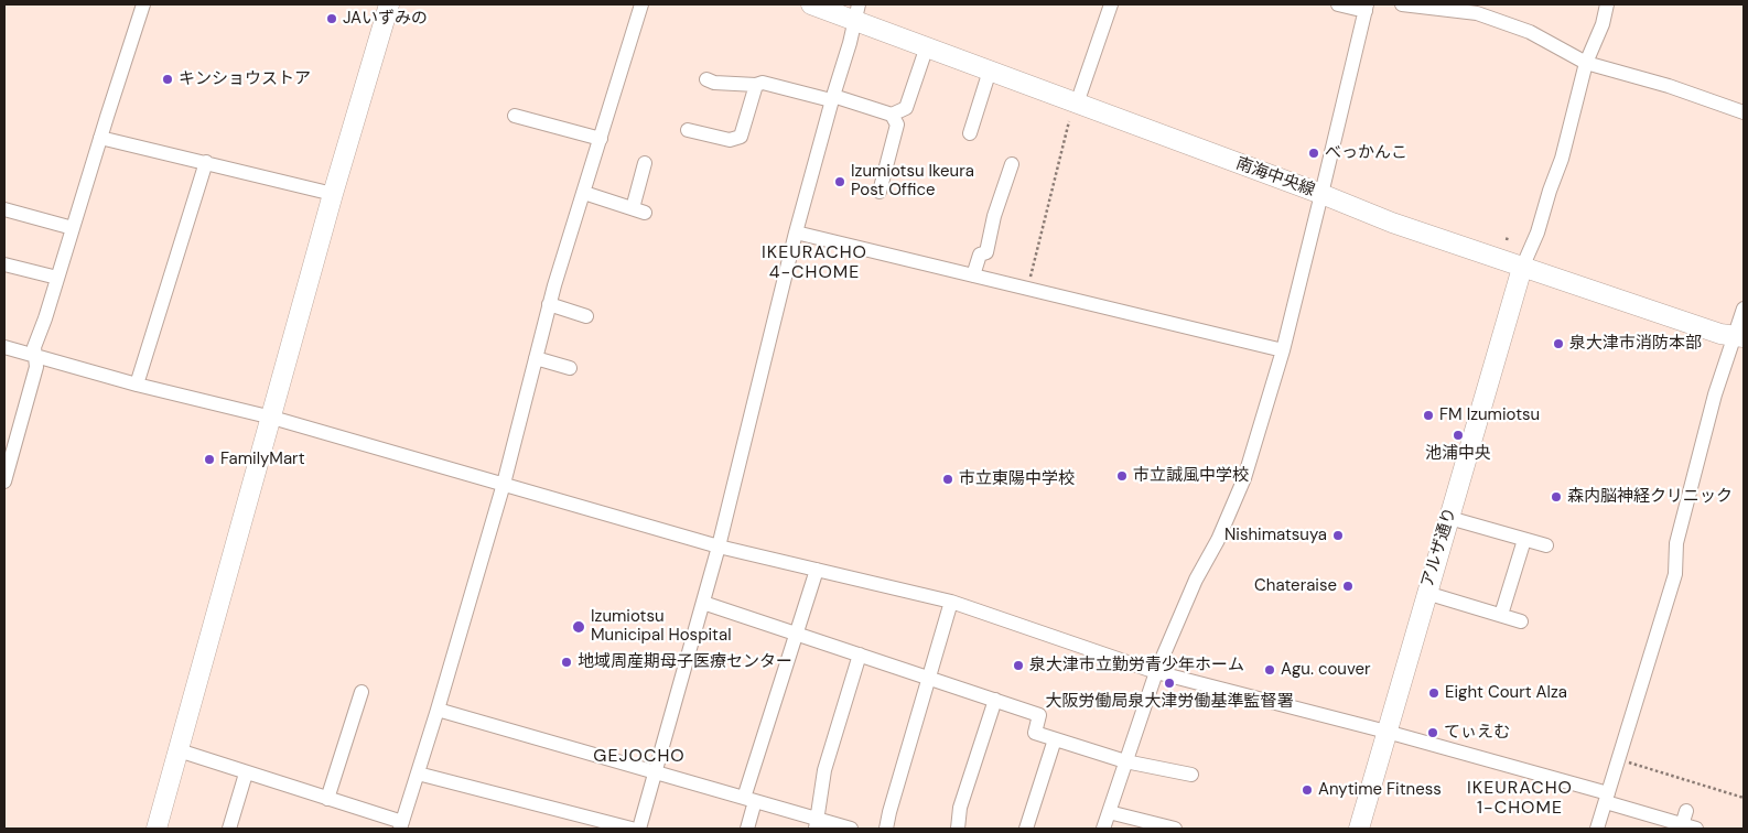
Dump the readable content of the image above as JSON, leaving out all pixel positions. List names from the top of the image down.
{
  "streets": {
    "street": ["南海中央線", "アルザ通り"]
  },
  "crossings": [
    ["南海中央線", "アルザ通り"]
  ],
  "districts": ["IKEURACHO 4-CHOME", "GEJOCHO", "IKEURACHO 1-CHOME"],
  "places": [
    "JAいずみの",
    "キンショウストア",
    "べっかんこ",
    "Izumiotsu Ikeura Post Office",
    "泉大津市消防本部",
    "FM Izumiotsu",
    "池浦中央",
    "FamilyMart",
    "市立誠風中学校",
    "市立東陽中学校",
    "森内脳神経クリニック",
    "Nishimatsuya",
    "Chateraise",
    "Izumiotsu Municipal Hospital",
    "地域周産期母子医療センター",
    "泉大津市立勤労青少年ホーム",
    "Agu. couver",
    "大阪労働局泉大津労働基準監督署",
    "Eight Court Alza",
    "てぃえむ",
    "Anytime Fitness"
  ]
}
